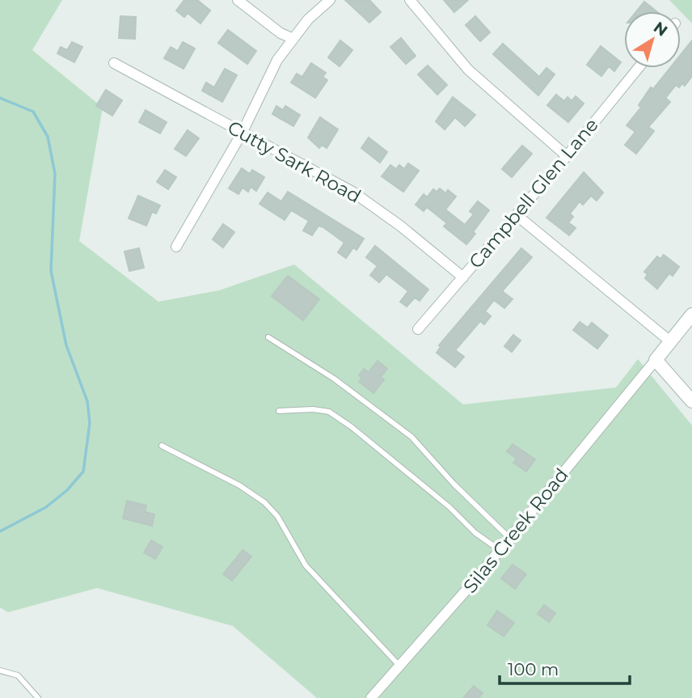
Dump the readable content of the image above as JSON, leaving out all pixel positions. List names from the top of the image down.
{
  "streets": {
    "street": ["Cutty Sark Road", "Campbell Glen Lane", "Silas Creek Road"]
  },
  "crossings": [
    ["Cutty Sark Road", "Campbell Glen Lane"]
  ],
  "scale_bar": "100 m",
  "north": "top right"
}
